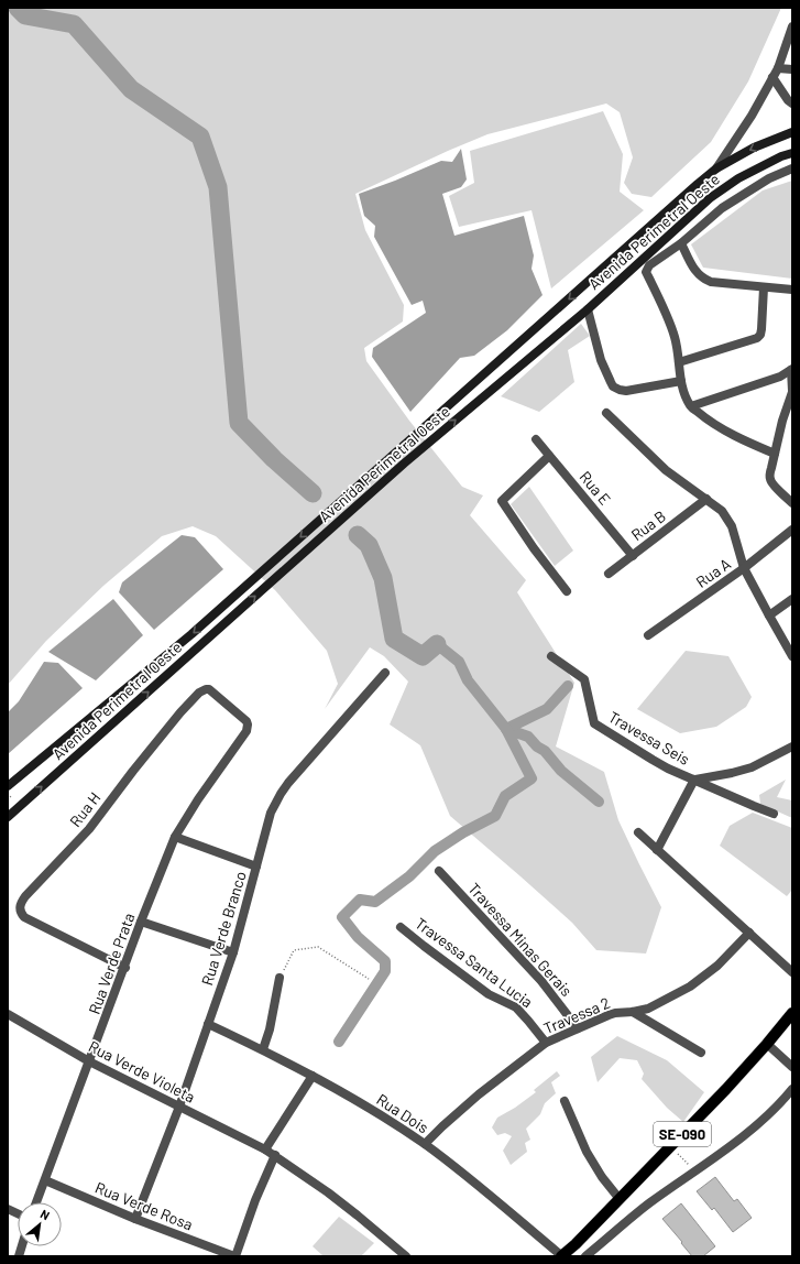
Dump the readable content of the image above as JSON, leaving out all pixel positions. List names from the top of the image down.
{
  "streets": {
    "main road": ["Avenida Perimetral Oeste", "SE-090"],
    "street": [
      "Rua E",
      "Rua B",
      "Rua A",
      "Travessa Seis",
      "Rua H",
      "Rua Verde Branco",
      "Travessa Minas Gerais",
      "Travessa Santa Lucia",
      "Rua Verde Prata",
      "Travessa 2",
      "Rua Verde Violeta",
      "Rua Dois",
      "Rua Verde Rosa"
    ]
  },
  "crossings": [
    ["Rua E", "Rua B"],
    ["Rua H", "Rua Verde Prata"],
    ["Rua Verde Branco", "Rua Verde Violeta"],
    ["Rua Verde Branco", "Rua Dois"],
    ["Rua Verde Branco", "Rua Verde Rosa"],
    ["Travessa Minas Gerais", "Travessa 2"],
    ["Travessa Santa Lucia", "Travessa 2"],
    ["Rua Verde Prata", "Rua Verde Violeta"],
    ["Rua Verde Prata", "Rua Verde Rosa"],
    ["Travessa 2", "Rua Dois"],
    ["Rua Dois", "SE-090"]
  ],
  "north": "top right"
}
